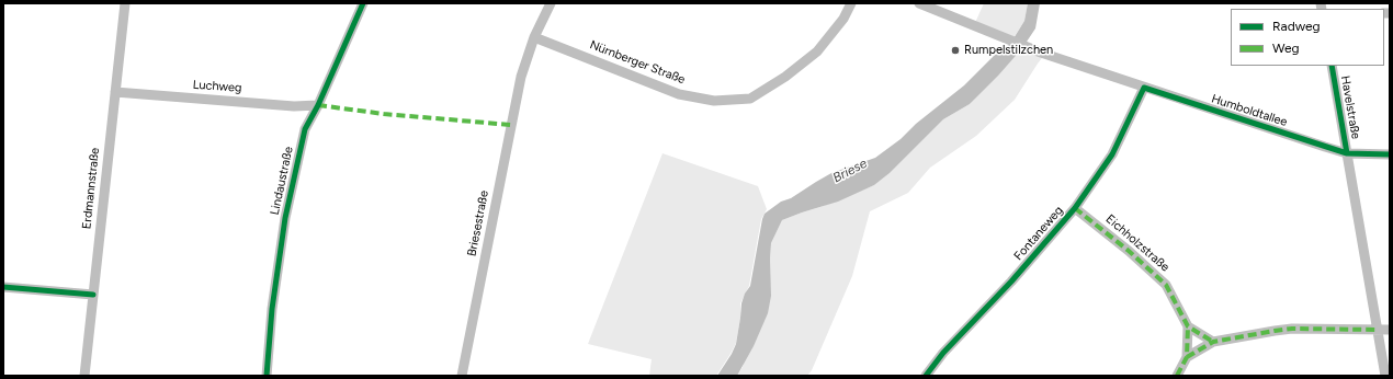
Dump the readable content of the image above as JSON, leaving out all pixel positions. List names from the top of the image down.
{
  "streets": {
    "street": [
      "Nürnberger Straße",
      "Luchweg",
      "Havelstraße",
      "Humboldtallee",
      "Lindaustraße",
      "Erdmannstraße",
      "Briesestraße",
      "Fontaneweg",
      "Eichholzstraße"
    ]
  },
  "crossings": [
    ["Nürnberger Straße", "Briesestraße"],
    ["Luchweg", "Lindaustraße"],
    ["Luchweg", "Erdmannstraße"],
    ["Havelstraße", "Humboldtallee"],
    ["Humboldtallee", "Fontaneweg"],
    ["Fontaneweg", "Eichholzstraße"]
  ],
  "water": ["Briese"],
  "places": ["Rumpelstilzchen"],
  "legend": ["Radweg", "Weg"]
}
